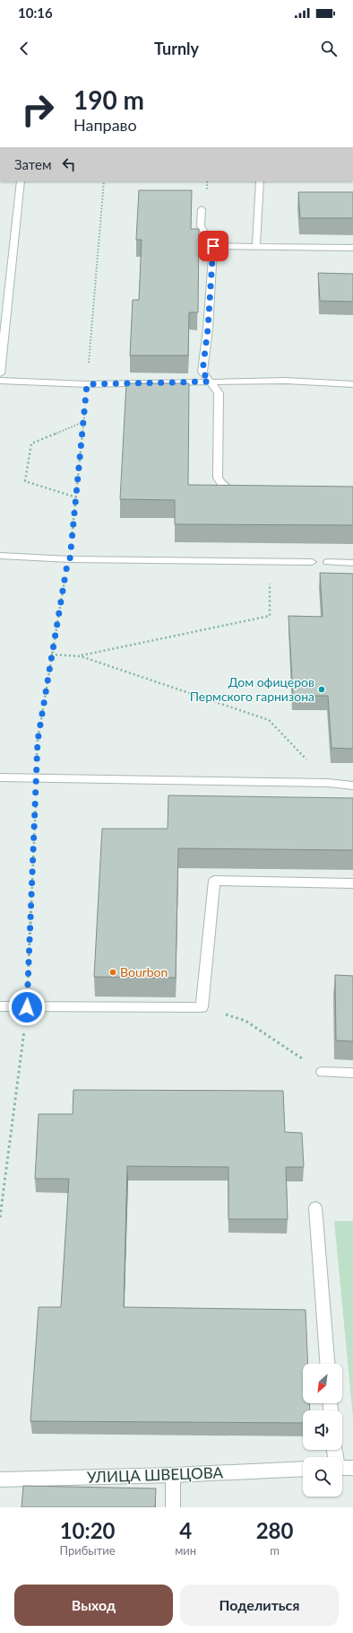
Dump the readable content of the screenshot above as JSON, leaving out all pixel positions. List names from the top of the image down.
{
  "streets": {
    "main road": ["УЛИЦА ШВЕЦОВА"]
  },
  "places": ["Дом офицеров Пермского гарнизона", "Bourbon"],
  "north": "bottom left",
  "page": {
    "status": "10:16",
    "header": "Turnly",
    "turn": ["190 m", "Направо"],
    "then": "Затем",
    "eta": [
      "10:20",
      "Прибытие",
      "4",
      "мин",
      "280",
      "m"
    ],
    "buttons": ["Выход", "Поделиться"]
  }
}
